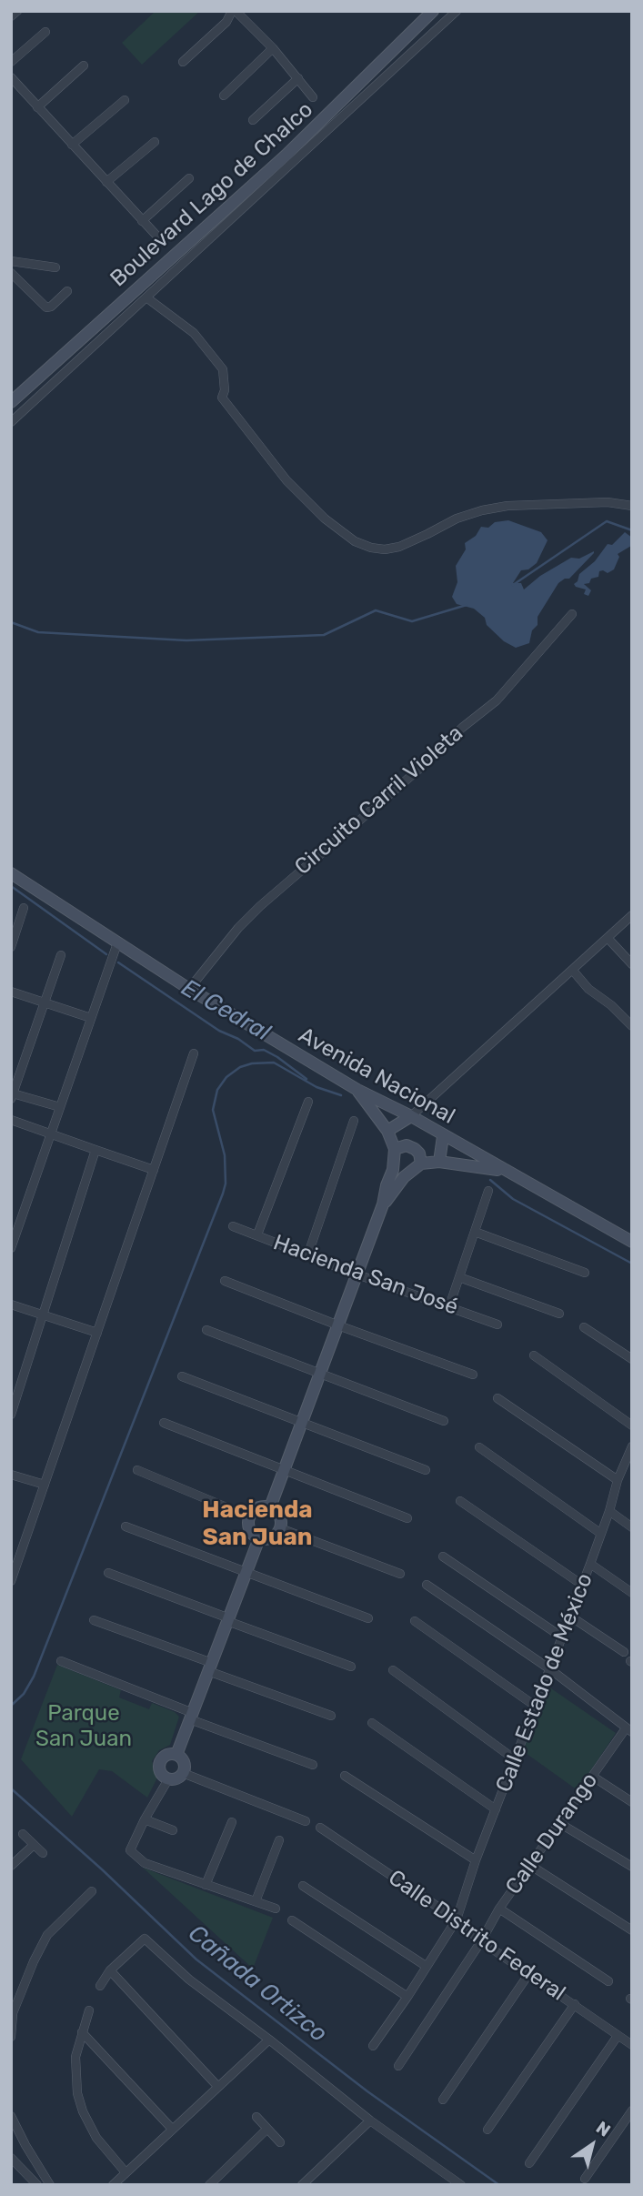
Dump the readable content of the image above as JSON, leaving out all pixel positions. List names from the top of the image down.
{
  "streets": {
    "main road": ["Boulevard Lago de Chalco", "Avenida Nacional"],
    "street": [
      "Circuito Carril Violeta",
      "Hacienda San José",
      "Calle Estado de México",
      "Calle Durango",
      "Calle Distrito Federal"
    ]
  },
  "crossings": [
    ["Circuito Carril Violeta", "Avenida Nacional"],
    ["Calle Estado de México", "Calle Distrito Federal"],
    ["Calle Durango", "Calle Distrito Federal"]
  ],
  "districts": ["Hacienda San Juan"],
  "water": ["El Cedral", "Cañada Ortizco"],
  "parks": ["Parque San Juan"],
  "north": "top right"
}
